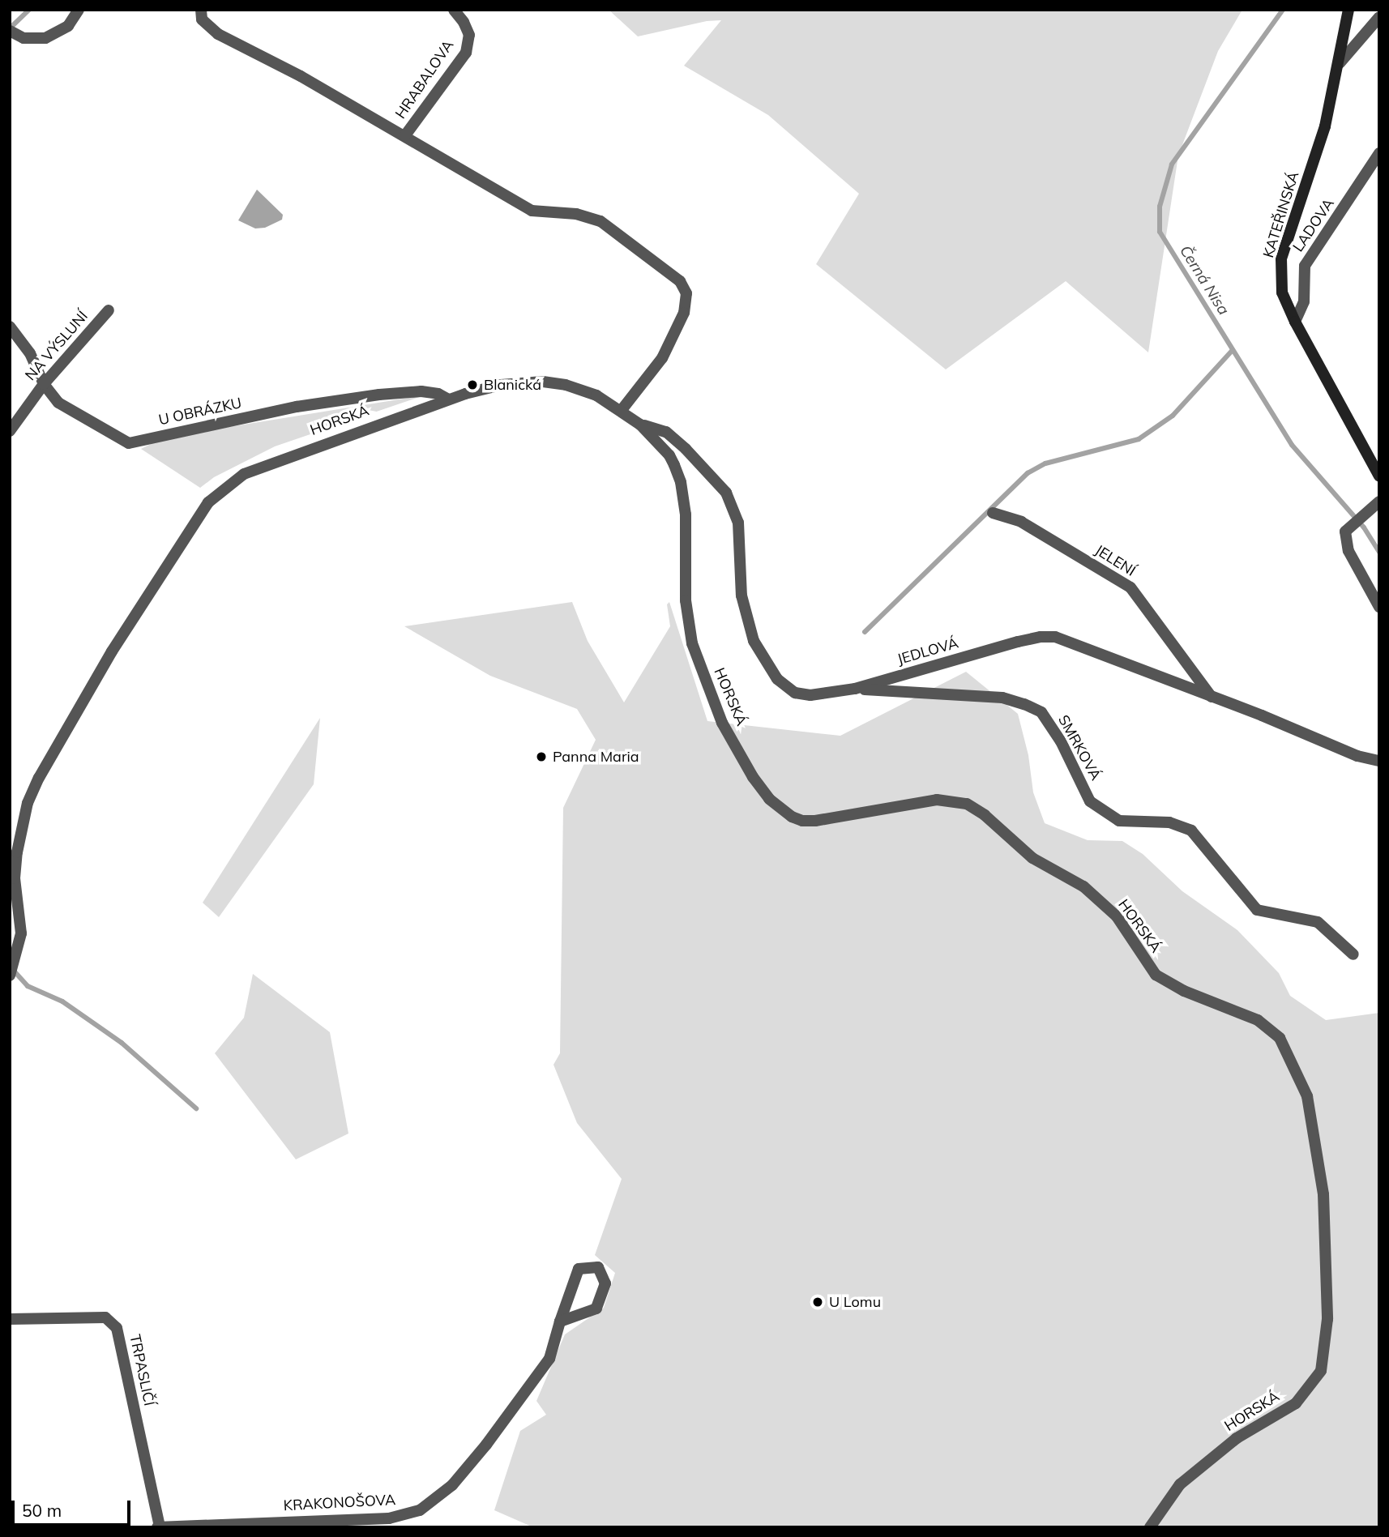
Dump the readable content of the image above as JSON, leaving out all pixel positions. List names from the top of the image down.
{
  "streets": {
    "street": [
      "HRABALOVA",
      "KATEŘINSKÁ",
      "LADOVA",
      "NA VÝSLUNÍ",
      "U OBRÁZKU",
      "HORSKÁ",
      "JELENÍ",
      "JEDLOVÁ",
      "SMRKOVÁ",
      "TRPASLIČÍ",
      "KRAKONOŠOVA"
    ]
  },
  "crossings": [
    ["KATEŘINSKÁ", "LADOVA"],
    ["NA VÝSLUNÍ", "U OBRÁZKU"],
    ["U OBRÁZKU", "HORSKÁ"],
    ["HORSKÁ", "JEDLOVÁ"],
    ["JELENÍ", "JEDLOVÁ"],
    ["JEDLOVÁ", "SMRKOVÁ"],
    ["TRPASLIČÍ", "KRAKONOŠOVA"]
  ],
  "water": ["Černá Nisa"],
  "places": ["Blanická", "Panna Maria", "U Lomu"],
  "scale_bar": "50 m"
}
